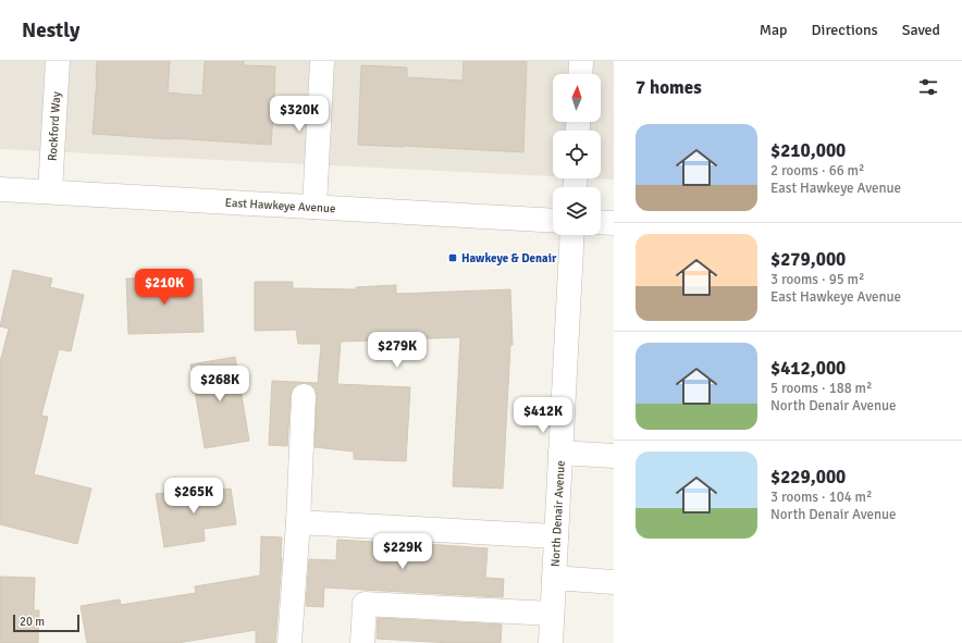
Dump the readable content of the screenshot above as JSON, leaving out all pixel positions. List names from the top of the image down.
{
  "streets": {
    "street": ["Rockford Way", "East Hawkeye Avenue", "North Denair Avenue"]
  },
  "crossings": [
    ["Rockford Way", "East Hawkeye Avenue"]
  ],
  "places": {
    "transit": ["Hawkeye & Denair"]
  },
  "scale_bar": "20 m",
  "north": "top",
  "page": {
    "header": "Nestly",
    "nav": ["Map", "Directions", "Saved"],
    "heading": "7 homes",
    "price": [
      "$320K",
      "$210K",
      "$279K",
      "$268K",
      "$412K",
      "$265K",
      "$229K"
    ],
    "list": [
      {
        "name": "$210,000",
        "note": "2 rooms · 66 m² · East Hawkeye Avenue"
      },
      {
        "name": "$279,000",
        "note": "3 rooms · 95 m² · East Hawkeye Avenue"
      },
      {
        "name": "$412,000",
        "note": "5 rooms · 188 m² · North Denair Avenue"
      },
      {
        "name": "$229,000",
        "note": "3 rooms · 104 m² · North Denair Avenue"
      }
    ],
    "scale": "20 m"
  }
}
